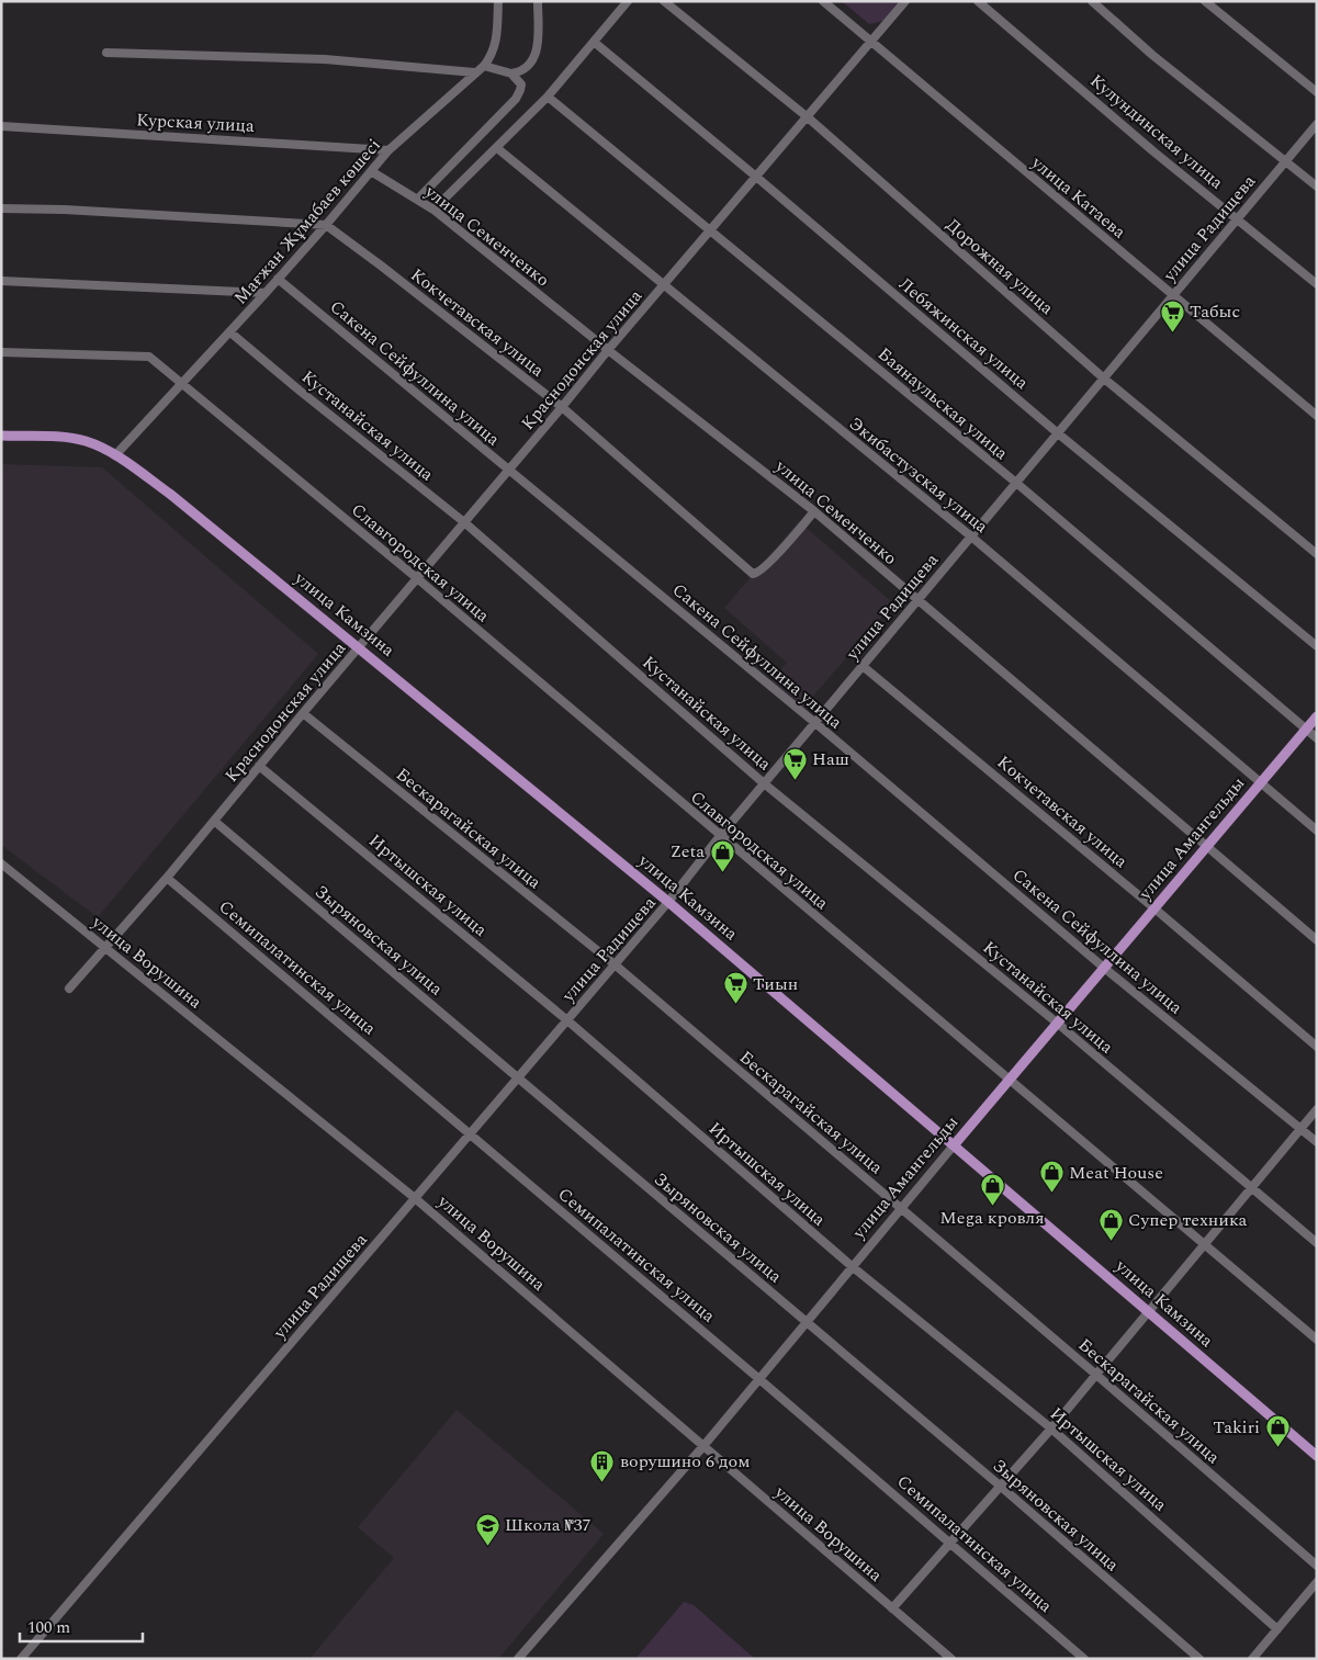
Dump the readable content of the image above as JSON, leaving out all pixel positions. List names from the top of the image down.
{
  "streets": {
    "main road": ["улица Камзина", "улица Амангельды"],
    "street": [
      "Курская улица",
      "Кулундинская улица",
      "улица Катаева",
      "Мағжан Жұмабаев көшесі",
      "улица Радищева",
      "улица Семенченко",
      "Дорожная улица",
      "Кокчетавская улица",
      "Лебяжинская улица",
      "Краснодонская улица",
      "Сакена Сейфуллина улица",
      "Баянаульская улица",
      "Кустанайская улица",
      "Экибастузская улица",
      "Славгородская улица",
      "Бескарагайская улица",
      "Иртышская улица",
      "Зыряновская улица",
      "улица Ворушина",
      "Семипалатинская улица"
    ]
  },
  "crossings": [
    ["Курская улица", "Мағжан Жұмабаев көшесі"],
    ["Кулундинская улица", "улица Радищева"],
    ["улица Катаева", "улица Радищева"],
    ["улица Катаева", "Краснодонская улица"],
    ["Мағжан Жұмабаев көшесі", "улица Семенченко"],
    ["Мағжан Жұмабаев көшесі", "Кокчетавская улица"],
    ["Мағжан Жұмабаев көшесі", "Сакена Сейфуллина улица"],
    ["Мағжан Жұмабаев көшесі", "Кустанайская улица"],
    ["Мағжан Жұмабаев көшесі", "Славгородская улица"],
    ["Мағжан Жұмабаев көшесі", "улица Камзина"],
    ["улица Радищева", "улица Семенченко"],
    ["улица Радищева", "Дорожная улица"],
    ["улица Радищева", "Кокчетавская улица"],
    ["улица Радищева", "Лебяжинская улица"],
    ["улица Радищева", "Сакена Сейфуллина улица"],
    ["улица Радищева", "Баянаульская улица"],
    ["улица Радищева", "Кустанайская улица"],
    ["улица Радищева", "Экибастузская улица"],
    ["улица Радищева", "Славгородская улица"],
    ["улица Радищева", "улица Камзина"],
    ["улица Радищева", "Бескарагайская улица"],
    ["улица Радищева", "Иртышская улица"],
    ["улица Радищева", "Зыряновская улица"],
    ["улица Радищева", "улица Ворушина"],
    ["улица Радищева", "Семипалатинская улица"],
    ["улица Семенченко", "Кокчетавская улица"],
    ["улица Семенченко", "Краснодонская улица"],
    ["улица Семенченко", "улица Амангельды"],
    ["Дорожная улица", "Краснодонская улица"],
    ["Кокчетавская улица", "Краснодонская улица"],
    ["Кокчетавская улица", "улица Амангельды"],
    ["Лебяжинская улица", "Краснодонская улица"],
    ["Краснодонская улица", "Сакена Сейфуллина улица"],
    ["Краснодонская улица", "Баянаульская улица"],
    ["Краснодонская улица", "Кустанайская улица"],
    ["Краснодонская улица", "Экибастузская улица"],
    ["Краснодонская улица", "Славгородская улица"],
    ["Краснодонская улица", "улица Камзина"],
    ["Краснодонская улица", "Бескарагайская улица"],
    ["Краснодонская улица", "Иртышская улица"],
    ["Краснодонская улица", "Зыряновская улица"],
    ["Краснодонская улица", "улица Ворушина"],
    ["Краснодонская улица", "Семипалатинская улица"],
    ["Сакена Сейфуллина улица", "улица Амангельды"],
    ["Баянаульская улица", "улица Амангельды"],
    ["Кустанайская улица", "улица Амангельды"],
    ["Экибастузская улица", "улица Амангельды"],
    ["Славгородская улица", "улица Амангельды"],
    ["улица Камзина", "улица Амангельды"],
    ["Бескарагайская улица", "улица Амангельды"],
    ["улица Амангельды", "Иртышская улица"],
    ["улица Амангельды", "Зыряновская улица"],
    ["улица Амангельды", "улица Ворушина"],
    ["улица Амангельды", "Семипалатинская улица"]
  ],
  "places": {
    "supermarket": ["Табыс", "Наш", "Тиын"],
    "shop": [
      "Zeta",
      "Meat House",
      "Mega кровля",
      "Супер техника",
      "Takiri"
    ],
    "building": ["ворушино 6 дом"],
    "school or university": ["Школа №37"]
  },
  "scale_bar": "100 m"
}
